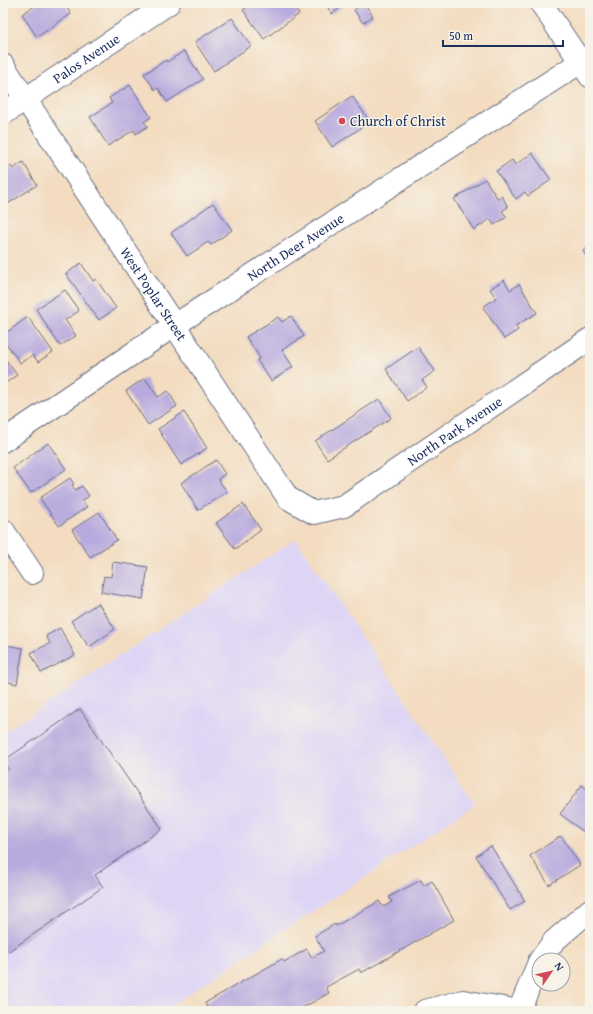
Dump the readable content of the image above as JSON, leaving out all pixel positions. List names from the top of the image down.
{
  "streets": {
    "street": [
      "Palos Avenue",
      "North Deer Avenue",
      "West Poplar Street",
      "North Park Avenue"
    ]
  },
  "crossings": [
    ["Palos Avenue", "West Poplar Street"],
    ["North Deer Avenue", "West Poplar Street"],
    ["West Poplar Street", "North Park Avenue"]
  ],
  "places": ["Church of Christ"],
  "scale_bar": "50 m",
  "north": "top right"
}
